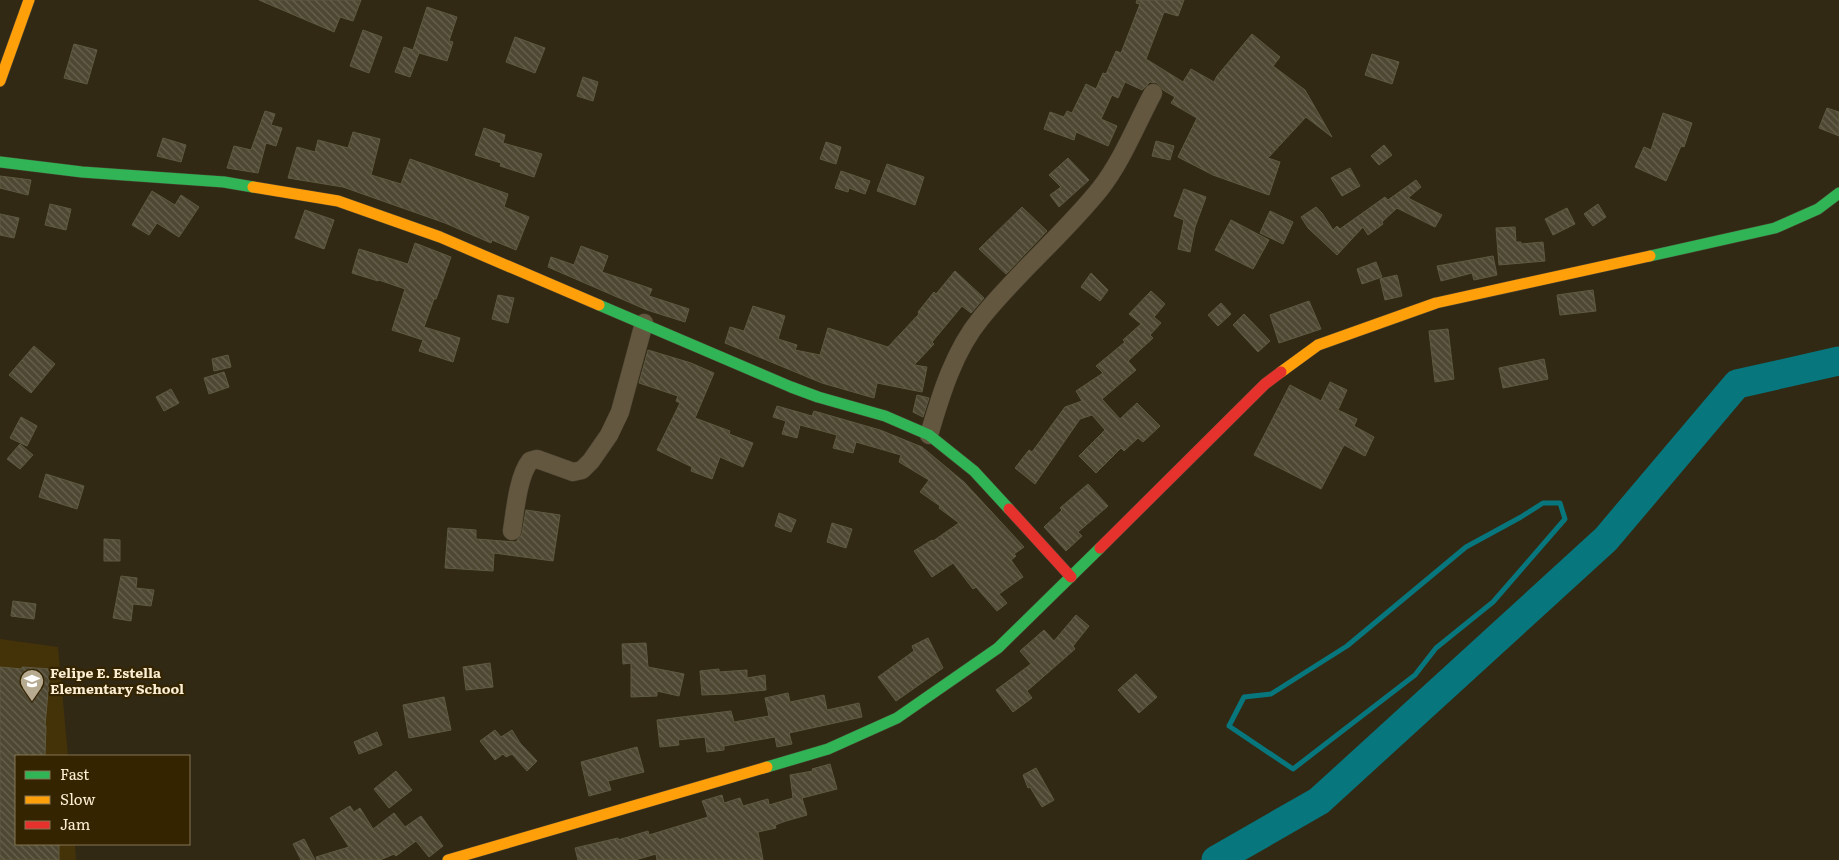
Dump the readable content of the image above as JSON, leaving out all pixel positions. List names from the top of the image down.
{
  "places": {
    "school or university": ["Felipe E. Estella Elementary School"]
  },
  "legend": ["Fast", "Slow", "Jam"]
}
